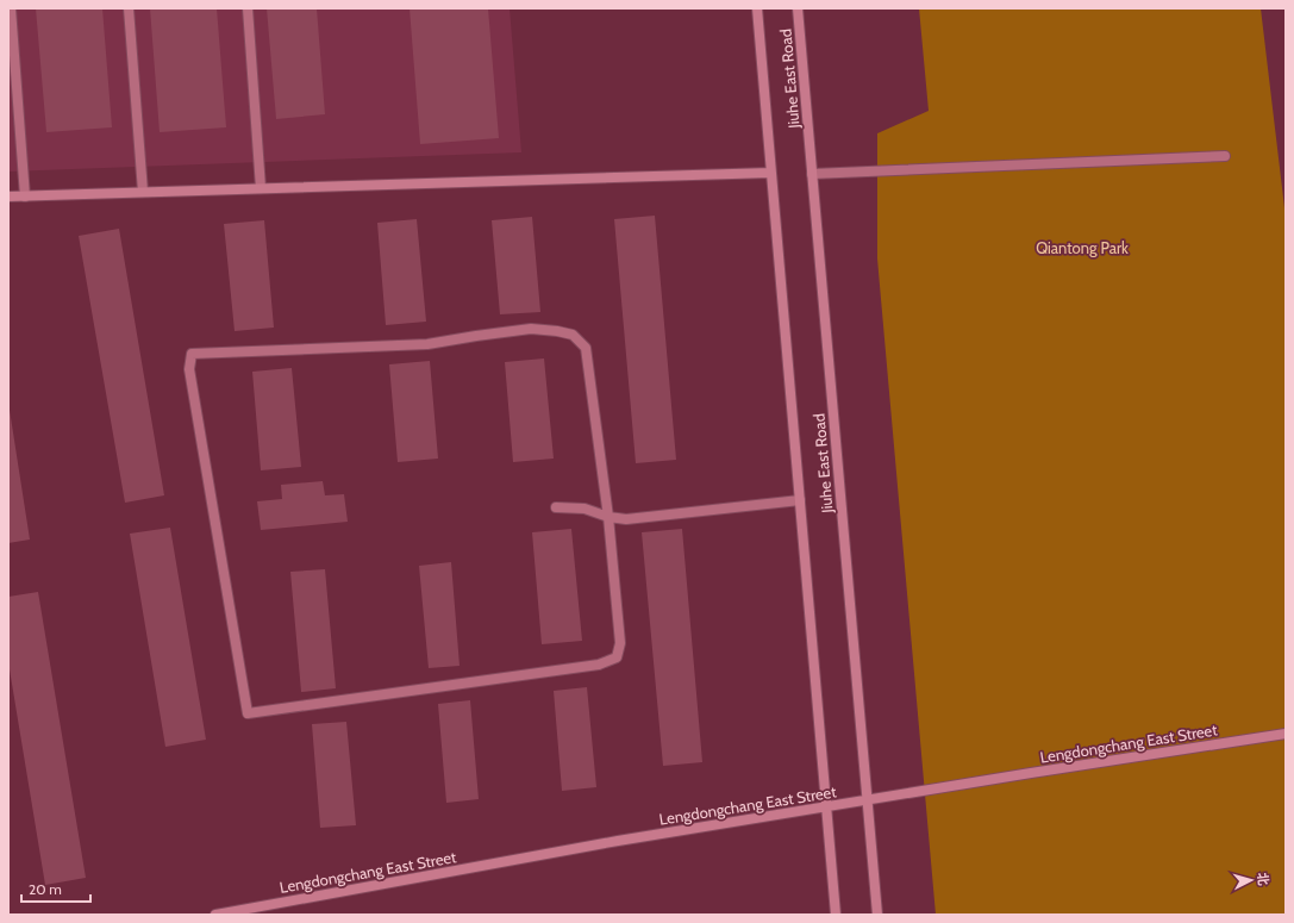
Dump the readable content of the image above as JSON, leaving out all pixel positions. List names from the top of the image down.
{
  "streets": {
    "main road": ["Jiuhe East Road", "Lengdongchang East Street"]
  },
  "crossings": [
    ["Jiuhe East Road", "Lengdongchang East Street"]
  ],
  "parks": ["Qiantong Park"],
  "scale_bar": "20 m",
  "north": "right"
}
